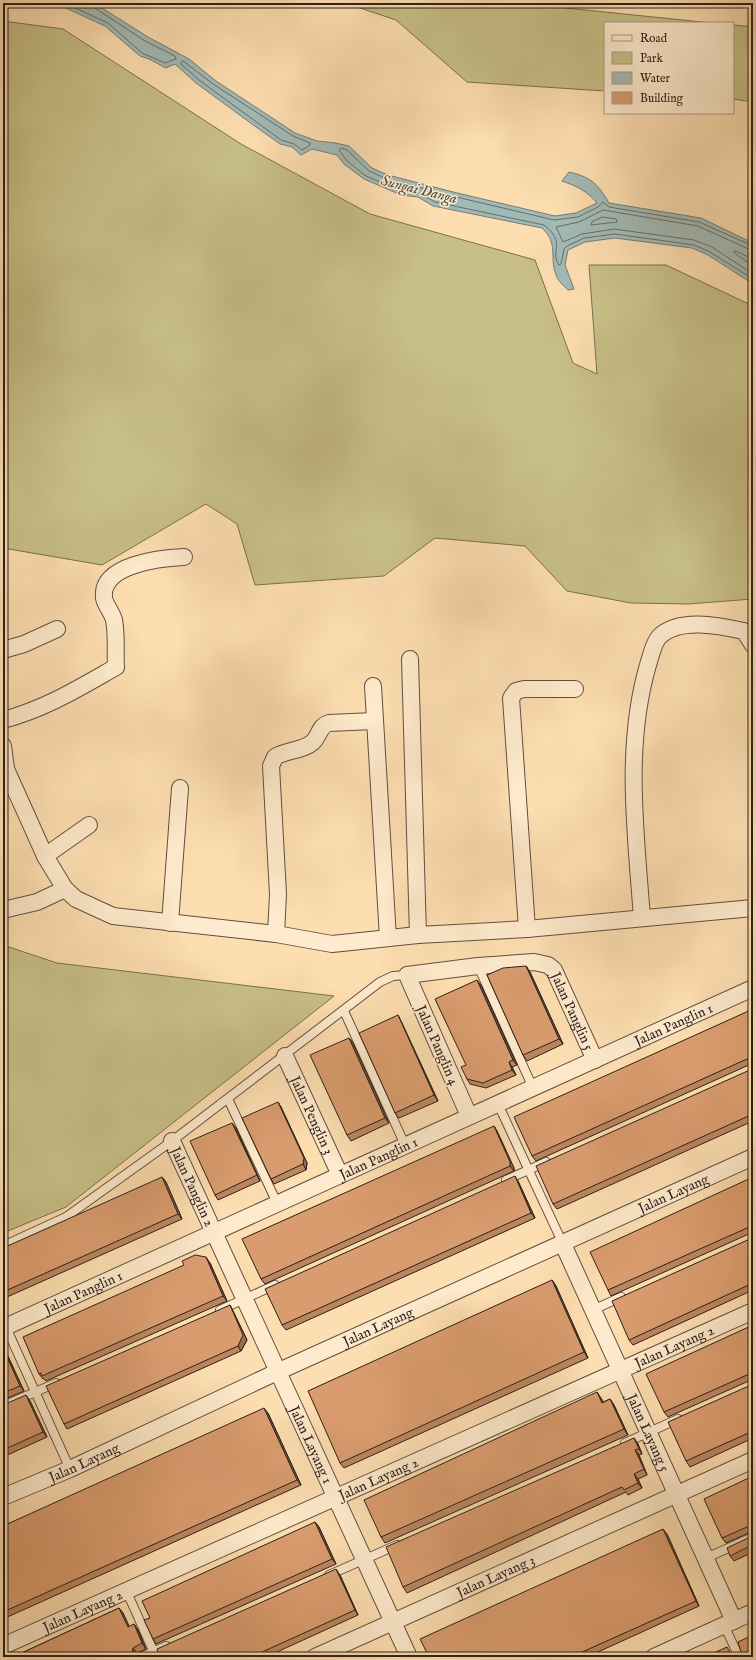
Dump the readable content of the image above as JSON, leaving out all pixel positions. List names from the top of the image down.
{
  "streets": {
    "street": [
      "Jalan Panglin 5",
      "Jalan Panglin 1",
      "Jalan Panglin 4",
      "Jalan Penglin 3",
      "Jalan Panglin 2",
      "Jalan Layang",
      "Jalan Layang 2",
      "Jalan Layang 5",
      "Jalan Layang 1",
      "Jalan Layang 3"
    ]
  },
  "crossings": [
    ["Jalan Panglin 5", "Jalan Panglin 1"],
    ["Jalan Panglin 1", "Jalan Panglin 4"],
    ["Jalan Panglin 1", "Jalan Penglin 3"],
    ["Jalan Panglin 1", "Jalan Panglin 2"],
    ["Jalan Panglin 1", "Jalan Layang 1"],
    ["Jalan Panglin 2", "Jalan Layang 1"],
    ["Jalan Layang", "Jalan Layang 5"],
    ["Jalan Layang", "Jalan Layang 1"],
    ["Jalan Layang 2", "Jalan Layang 5"],
    ["Jalan Layang 2", "Jalan Layang 1"],
    ["Jalan Layang 5", "Jalan Layang 3"],
    ["Jalan Layang 1", "Jalan Layang 3"]
  ],
  "water": ["Sungai Danga"],
  "legend": [
    "Road",
    "Park",
    "Water",
    "Building"
  ]
}
